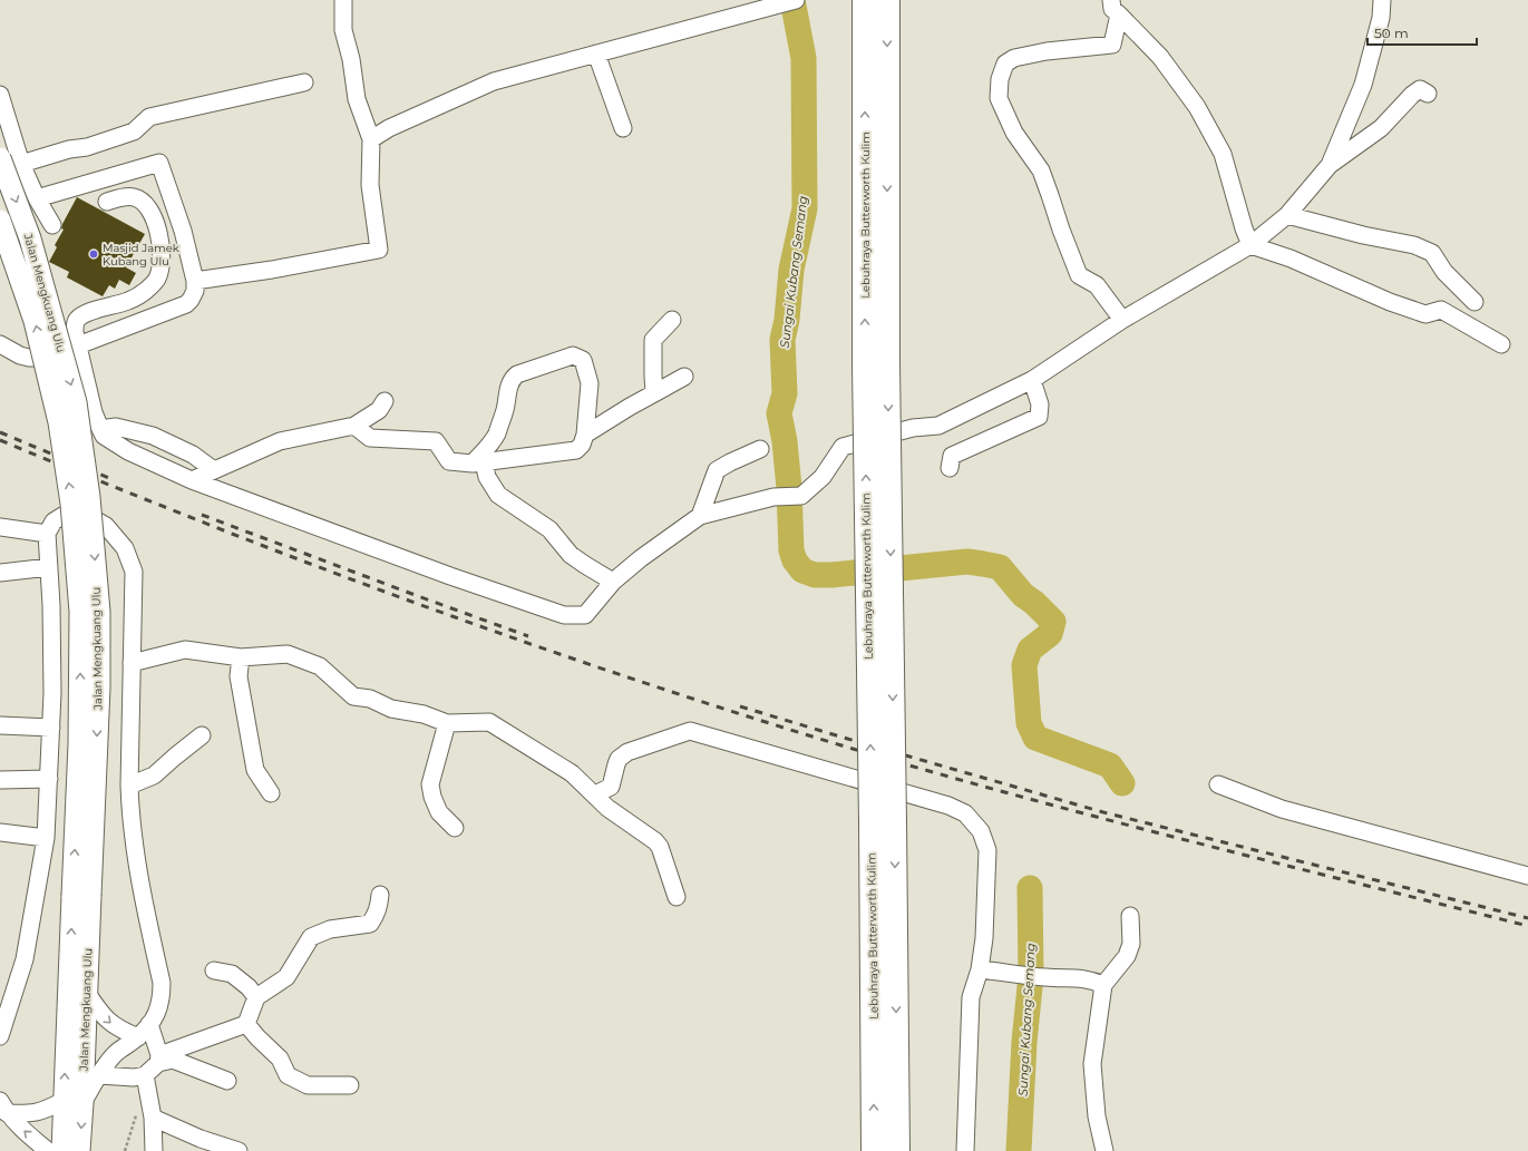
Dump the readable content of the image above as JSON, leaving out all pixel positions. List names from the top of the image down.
{
  "streets": {
    "highway": ["Lebuhraya Butterworth Kulim"],
    "main road": ["Jalan Mengkuang Ulu"]
  },
  "water": ["Sungai Kubang Semang"],
  "places": ["Masjid Jamek Kubang Ulu"],
  "scale_bar": "50 m"
}
